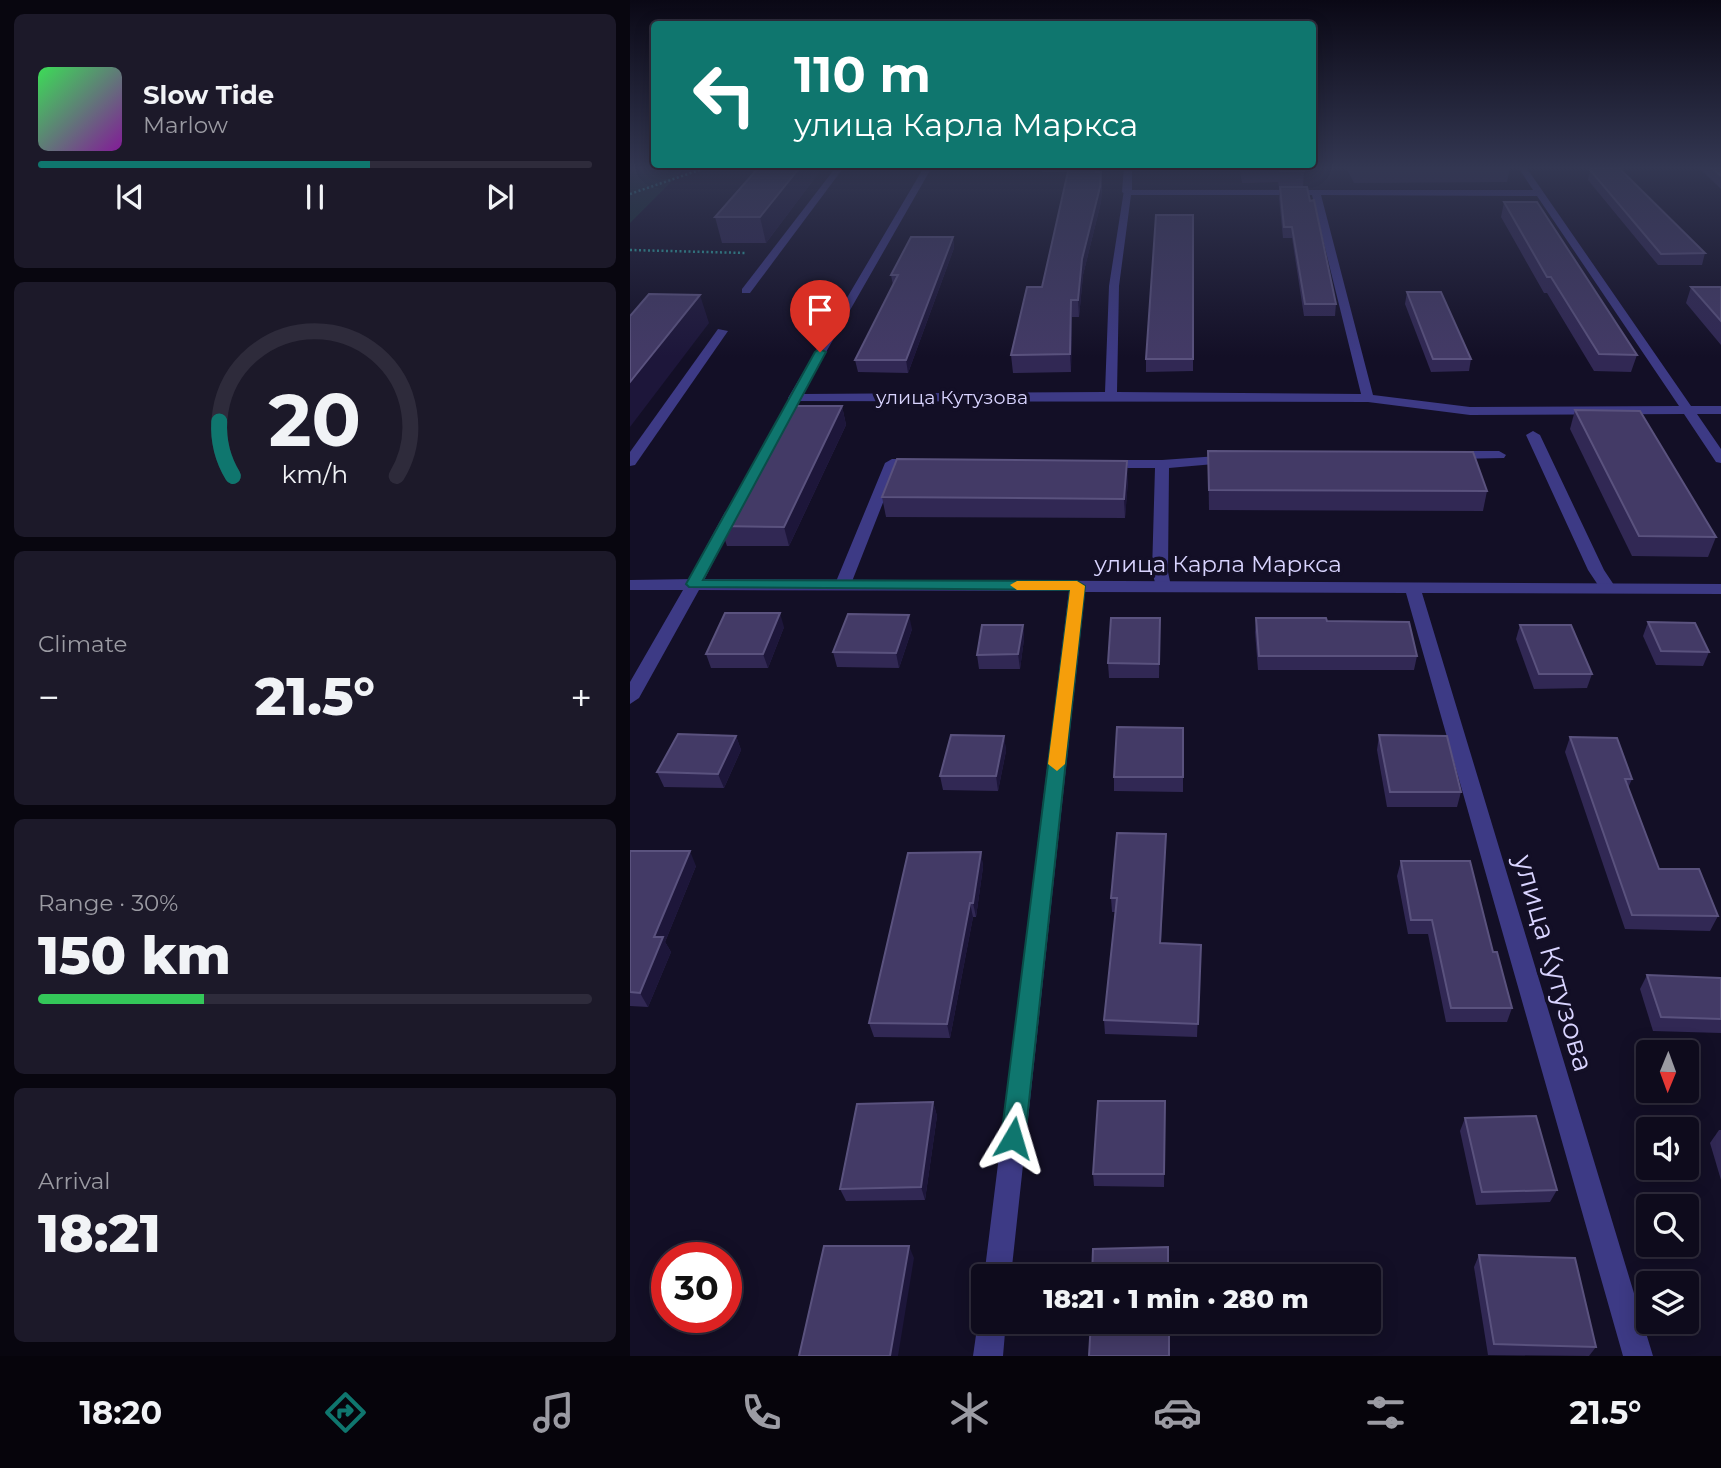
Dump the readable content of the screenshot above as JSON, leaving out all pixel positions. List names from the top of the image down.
{
  "streets": {
    "street": ["улица Кутузова", "улица Карла Маркса"]
  },
  "crossings": [
    ["улица Кутузова", "улица Карла Маркса"]
  ],
  "north": "bottom",
  "page": {
    "turn": ["110 m", "улица Карла Маркса"],
    "song": ["Slow Tide", "Marlow"],
    "tile": [
      "Climate",
      ["Range · 30%", "150 km"],
      ["Arrival", "18:21"]
    ],
    "heat": ["−", "21.5°", "+"],
    "limit": "30",
    "trip": "18:21 · 1 min · 280 m",
    "tabs": ["18:20", "21.5°"],
    "gauge": ["20", "km/h"]
  }
}
